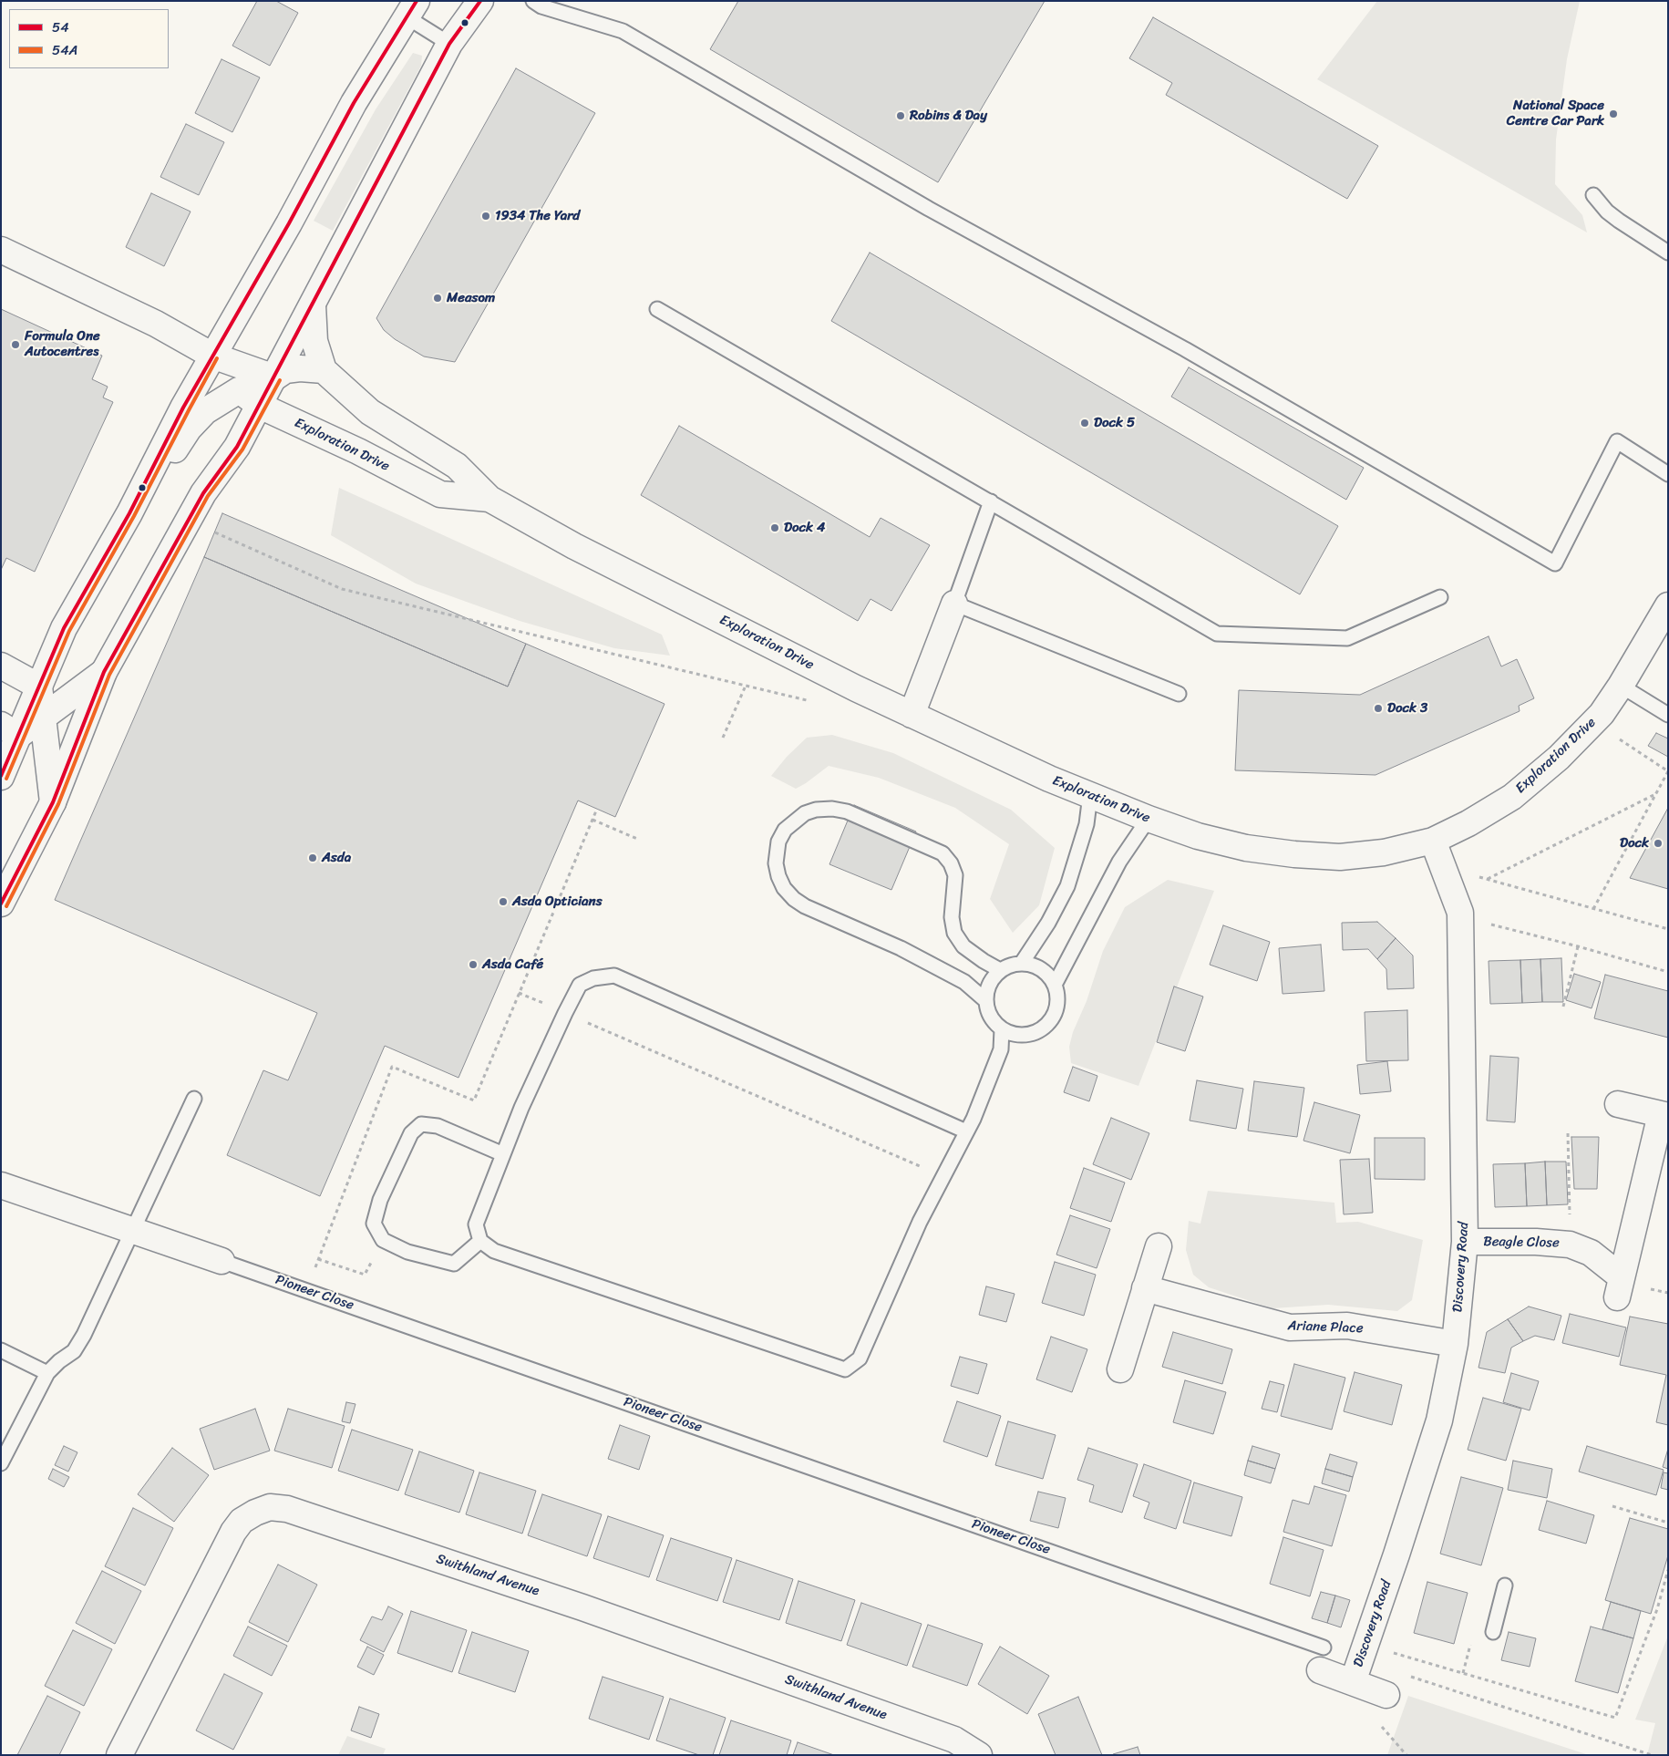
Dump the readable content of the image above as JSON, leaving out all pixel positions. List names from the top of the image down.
{
  "streets": {
    "street": [
      "Exploration Drive",
      "Beagle Close",
      "Discovery Road",
      "Pioneer Close",
      "Ariane Place",
      "Swithland Avenue"
    ]
  },
  "crossings": [
    ["Exploration Drive", "Discovery Road"],
    ["Beagle Close", "Discovery Road"],
    ["Discovery Road", "Pioneer Close"],
    ["Discovery Road", "Ariane Place"]
  ],
  "places": [
    "National Space Centre Car Park",
    "Robins & Day",
    "1934 The Yard",
    "Measom",
    "Formula One Autocentres",
    "Dock 5",
    "Dock 4",
    "Dock 3",
    "Dock",
    "Asda",
    "Asda Opticians",
    "Asda Café"
  ],
  "lines": ["transit line 54", "transit line 54A"],
  "legend": ["54", "54A"]
}
